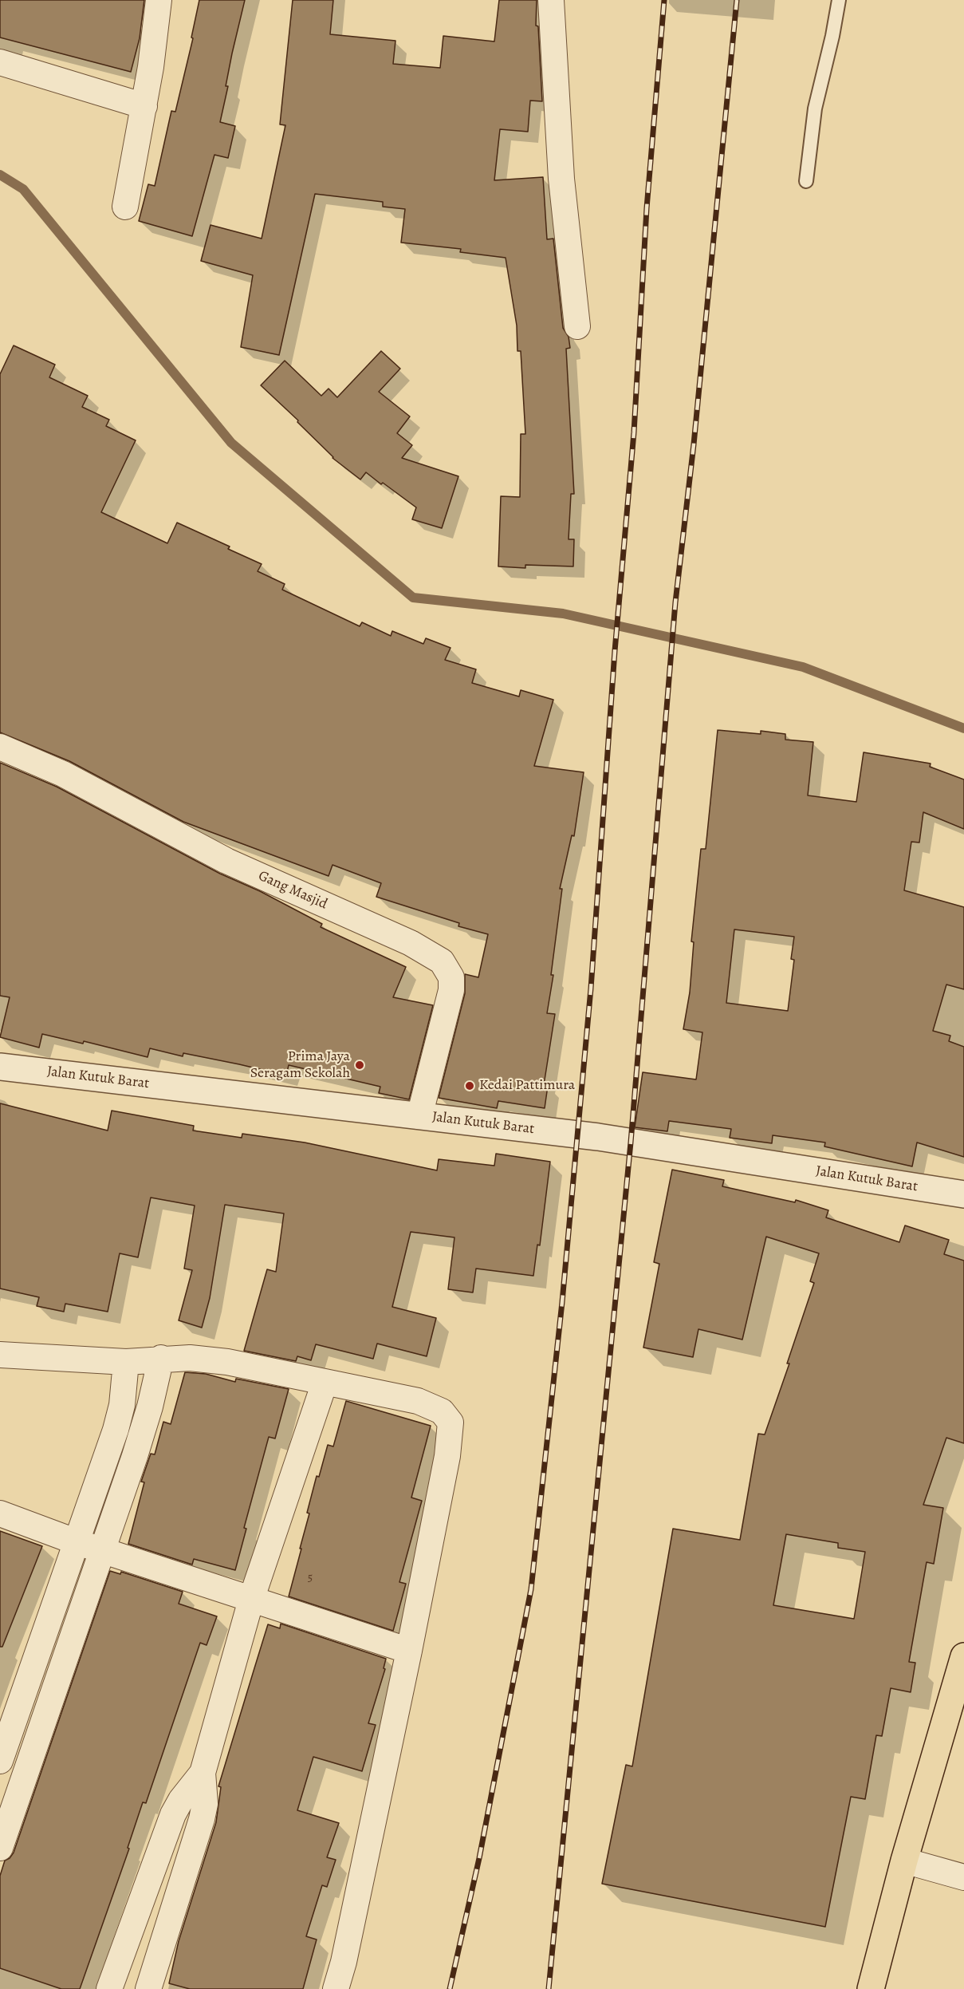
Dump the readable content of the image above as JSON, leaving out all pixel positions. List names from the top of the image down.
{
  "streets": {
    "street": ["Gang Masjid", "Jalan Kutuk Barat"]
  },
  "crossings": [
    ["Gang Masjid", "Jalan Kutuk Barat"]
  ],
  "places": ["Prima Jaya Seragam Sekolah", "Kedai Pattimura"],
  "house_numbers": ["5"]
}
